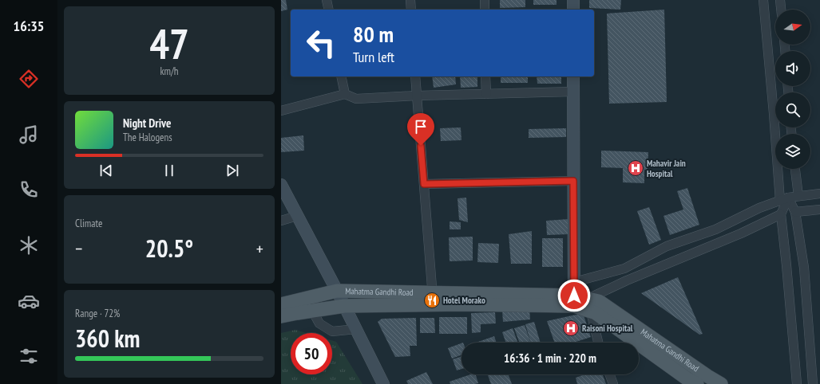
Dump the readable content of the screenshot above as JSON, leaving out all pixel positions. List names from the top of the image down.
{
  "streets": {
    "main road": ["Mahatma Gandhi Road"]
  },
  "places": {
    "hospital": ["Mahavir Jain Hospital", "Raisoni Hospital"],
    "restaurant": ["Hotel Morako"]
  },
  "north": "right",
  "page": {
    "tabs": "16:35",
    "tile": [
      ["47", "km/h"],
      "Climate",
      ["Range · 72%", "360 km"]
    ],
    "turn": ["80 m", "Turn left"],
    "song": ["Night Drive", "The Halogens"],
    "heat": ["−", "20.5°", "+"],
    "limit": "50",
    "trip": "16:36 · 1 min · 220 m"
  }
}
